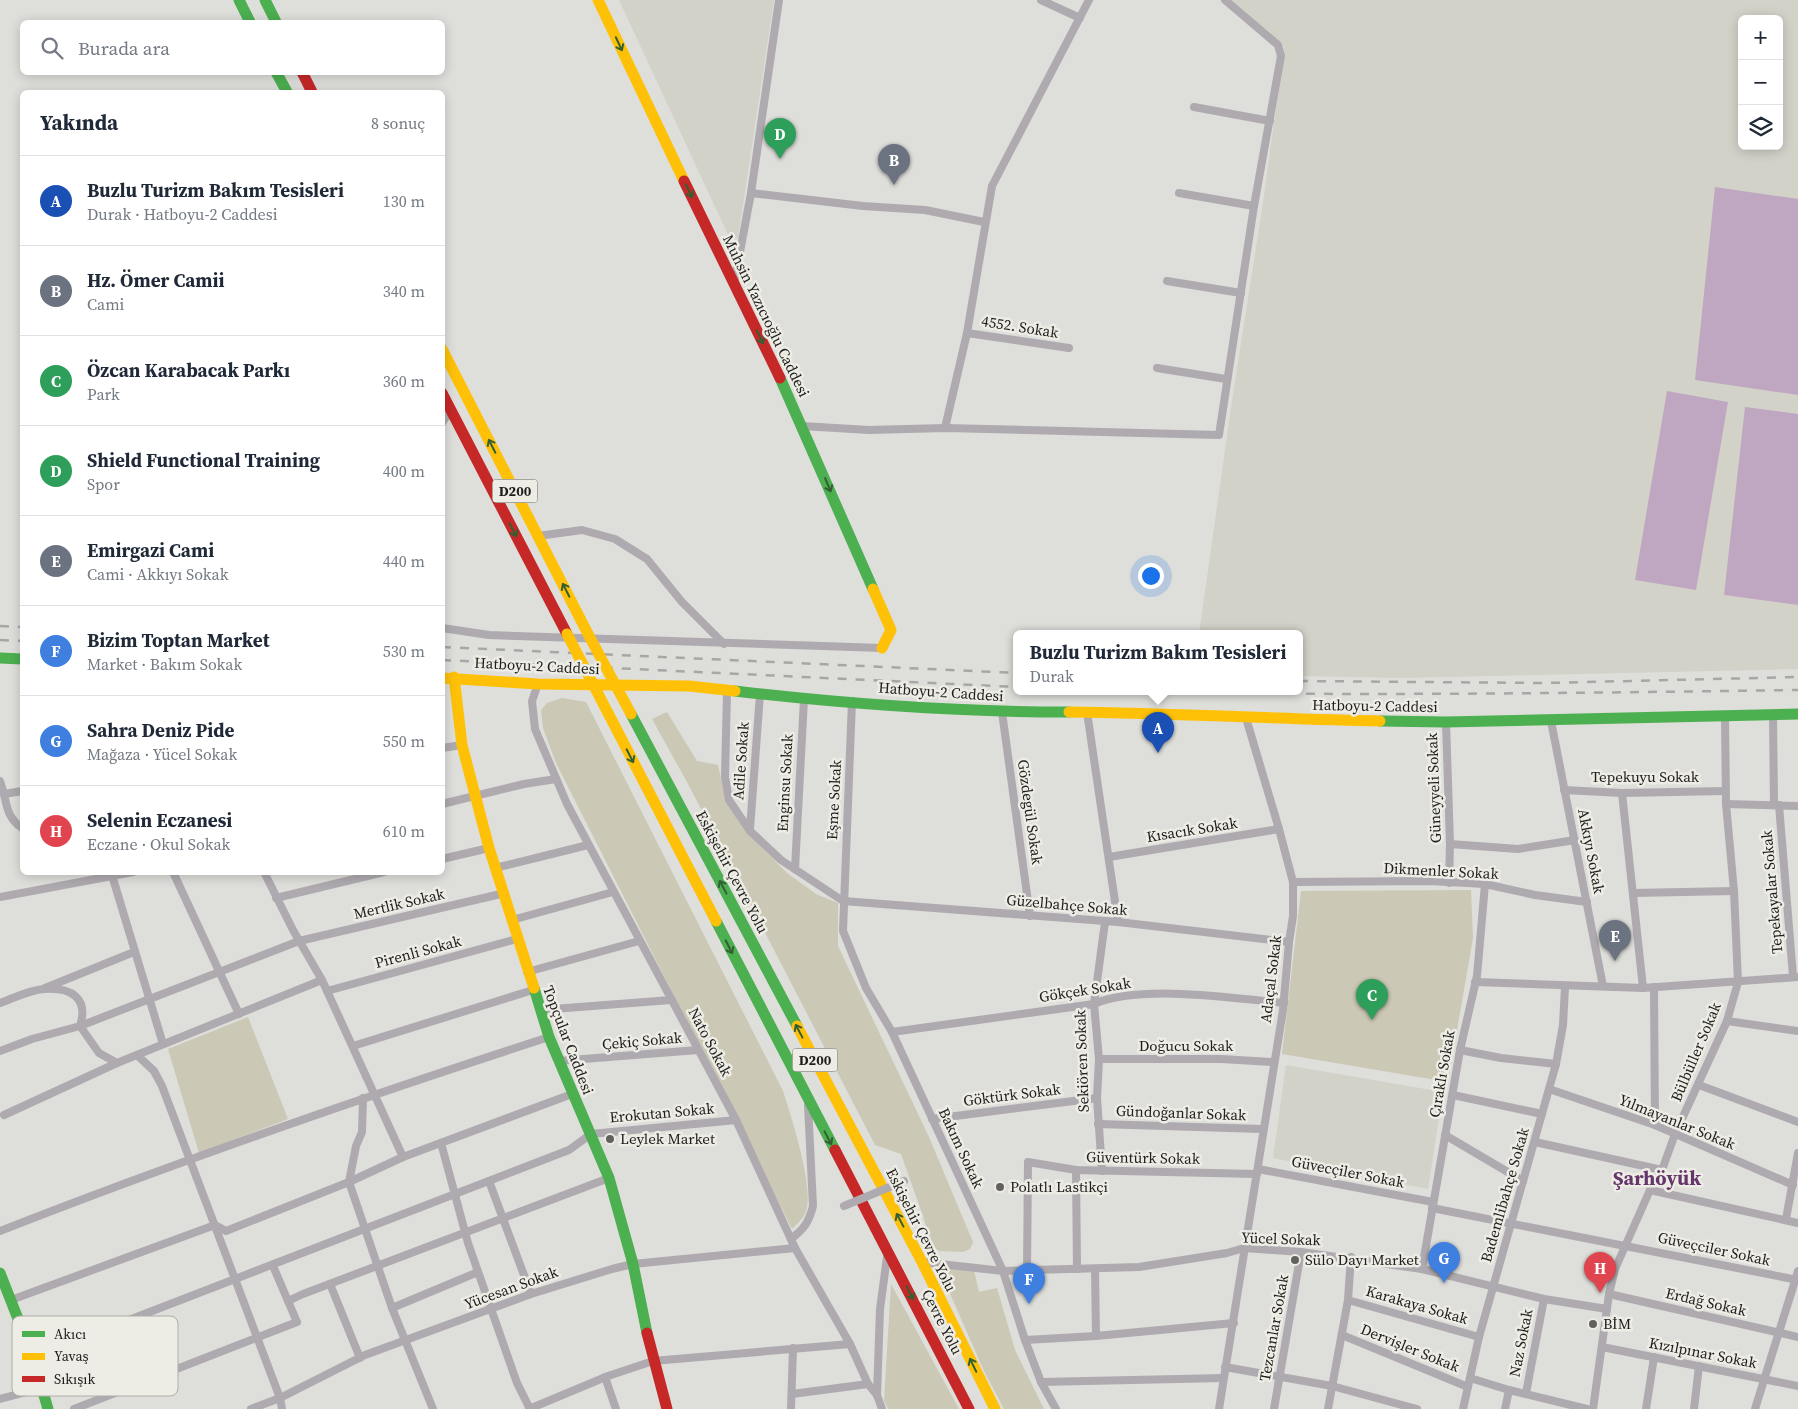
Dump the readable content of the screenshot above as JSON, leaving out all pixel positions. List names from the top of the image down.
{
  "streets": {
    "main road": [
      "Muhsin Yazıcıoğlu Caddesi",
      "D200",
      "Hatboyu-2 Caddesi",
      "Eskişehir Çevre Yolu",
      "Topçular Caddesi",
      "Çevre Yolu"
    ],
    "street": [
      "4552. Sokak",
      "Adile Sokak",
      "Tepekuyu Sokak",
      "Enginsu Sokak",
      "Güneyyeli Sokak",
      "Eşme Sokak",
      "Gözdegül Sokak",
      "Kısacık Sokak",
      "Akkıyı Sokak",
      "Dikmenler Sokak",
      "Tepekayalar Sokak",
      "Mertlik Sokak",
      "Güzelbahçe Sokak",
      "Pirenli Sokak",
      "Adaçal Sokak",
      "Gökçek Sokak",
      "Çekiç Sokak",
      "Nato Sokak",
      "Doğucu Sokak",
      "Bülbüller Sokak",
      "Sekiören Sokak",
      "Çıraklı Sokak",
      "Göktürk Sokak",
      "Erokutan Sokak",
      "Gündoğanlar Sokak",
      "Yılmayanlar Sokak",
      "Bakım Sokak",
      "Güventürk Sokak",
      "Güvecçiler Sokak",
      "Bademlibahçe Sokak",
      "Yücel Sokak",
      "Güveçciler Sokak",
      "Yücesan Sokak",
      "Erdağ Sokak",
      "Karakaya Sokak",
      "Tezcanlar Sokak",
      "Naz Sokak",
      "Dervişler Sokak",
      "Kızılpınar Sokak"
    ]
  },
  "crossings": [
    ["D200", "Çevre Yolu"],
    ["Hatboyu-2 Caddesi", "Adile Sokak"],
    ["Hatboyu-2 Caddesi", "Enginsu Sokak"],
    ["Hatboyu-2 Caddesi", "Güneyyeli Sokak"],
    ["Hatboyu-2 Caddesi", "Eşme Sokak"],
    ["Hatboyu-2 Caddesi", "Gözdegül Sokak"],
    ["Hatboyu-2 Caddesi", "Akkıyı Sokak"],
    ["Hatboyu-2 Caddesi", "Tepekayalar Sokak"],
    ["Hatboyu-2 Caddesi", "Adaçal Sokak"],
    ["Hatboyu-2 Caddesi", "Topçular Caddesi"],
    ["Hatboyu-2 Caddesi", "Nato Sokak"],
    ["Hatboyu-2 Caddesi", "Bülbüller Sokak"],
    ["Tepekuyu Sokak", "Akkıyı Sokak"],
    ["Tepekuyu Sokak", "Bülbüller Sokak"],
    ["Güneyyeli Sokak", "Dikmenler Sokak"],
    ["Eşme Sokak", "Güzelbahçe Sokak"],
    ["Eşme Sokak", "Bakım Sokak"],
    ["Gözdegül Sokak", "Güzelbahçe Sokak"],
    ["Kısacık Sokak", "Adaçal Sokak"],
    ["Akkıyı Sokak", "Dikmenler Sokak"],
    ["Dikmenler Sokak", "Adaçal Sokak"],
    ["Dikmenler Sokak", "Çıraklı Sokak"],
    ["Eskişehir Çevre Yolu", "Yücel Sokak"],
    ["Mertlik Sokak", "Topçular Caddesi"],
    ["Güzelbahçe Sokak", "Adaçal Sokak"],
    ["Güzelbahçe Sokak", "Sekiören Sokak"],
    ["Güzelbahçe Sokak", "Bakım Sokak"],
    ["Pirenli Sokak", "Topçular Caddesi"],
    ["Adaçal Sokak", "Gökçek Sokak"],
    ["Adaçal Sokak", "Doğucu Sokak"],
    ["Adaçal Sokak", "Gündoğanlar Sokak"],
    ["Adaçal Sokak", "Güventürk Sokak"],
    ["Adaçal Sokak", "Güvecçiler Sokak"],
    ["Adaçal Sokak", "Yücel Sokak"],
    ["Gökçek Sokak", "Sekiören Sokak"],
    ["Gökçek Sokak", "Bakım Sokak"],
    ["Topçular Caddesi", "Çekiç Sokak"],
    ["Topçular Caddesi", "Erokutan Sokak"],
    ["Topçular Caddesi", "Yücesan Sokak"],
    ["Çekiç Sokak", "Nato Sokak"],
    ["Nato Sokak", "Erokutan Sokak"],
    ["Nato Sokak", "Yücesan Sokak"],
    ["Doğucu Sokak", "Sekiören Sokak"],
    ["Bülbüller Sokak", "Yılmayanlar Sokak"],
    ["Bülbüller Sokak", "Güvecçiler Sokak"],
    ["Bülbüller Sokak", "Yücel Sokak"],
    ["Bülbüller Sokak", "Güveçciler Sokak"],
    ["Bülbüller Sokak", "Erdağ Sokak"],
    ["Bülbüller Sokak", "Kızılpınar Sokak"],
    ["Sekiören Sokak", "Göktürk Sokak"],
    ["Sekiören Sokak", "Gündoğanlar Sokak"],
    ["Sekiören Sokak", "Güventürk Sokak"],
    ["Çıraklı Sokak", "Güvecçiler Sokak"],
    ["Çıraklı Sokak", "Yücel Sokak"],
    ["Göktürk Sokak", "Bakım Sokak"],
    ["Yılmayanlar Sokak", "Bademlibahçe Sokak"],
    ["Bakım Sokak", "Yücel Sokak"],
    ["Güventürk Sokak", "Güvecçiler Sokak"],
    ["Güventürk Sokak", "Yücel Sokak"],
    ["Güvecçiler Sokak", "Bademlibahçe Sokak"],
    ["Güvecçiler Sokak", "Güveçciler Sokak"],
    ["Bademlibahçe Sokak", "Yücel Sokak"],
    ["Bademlibahçe Sokak", "Karakaya Sokak"],
    ["Bademlibahçe Sokak", "Dervişler Sokak"],
    ["Yücel Sokak", "Tezcanlar Sokak"],
    ["Yücel Sokak", "Naz Sokak"]
  ],
  "one_way": ["Muhsin Yazıcıoğlu Caddesi", "Çevre Yolu"],
  "districts": ["Şarhöyük"],
  "places": [
    "Leylek Market",
    "Polatlı Lastikçi",
    "Sülo Dayı Market",
    "BİM"
  ],
  "legend": ["Akıcı", "Yavaş", "Sıkışık"],
  "page": {
    "map_buttons": ["+", "−"],
    "search": "Burada ara",
    "heading": ["Yakında", "8 sonuç"],
    "pins": [
      "D",
      "B",
      "A",
      "E",
      "C",
      "G",
      "H",
      "F"
    ],
    "list": [
      {
        "mark": "A",
        "name": "Buzlu Turizm Bakım Tesisleri",
        "note": "Durak · Hatboyu-2 Caddesi",
        "value": "130 m"
      },
      {
        "mark": "B",
        "name": "Hz. Ömer Camii",
        "note": "Cami",
        "value": "340 m"
      },
      {
        "mark": "C",
        "name": "Özcan Karabacak Parkı",
        "note": "Park",
        "value": "360 m"
      },
      {
        "mark": "D",
        "name": "Shield Functional Training",
        "note": "Spor",
        "value": "400 m"
      },
      {
        "mark": "E",
        "name": "Emirgazi Cami",
        "note": "Cami · Akkıyı Sokak",
        "value": "440 m"
      },
      {
        "mark": "F",
        "name": "Bizim Toptan Market",
        "note": "Market · Bakım Sokak",
        "value": "530 m"
      },
      {
        "mark": "G",
        "name": "Sahra Deniz Pide",
        "note": "Mağaza · Yücel Sokak",
        "value": "550 m"
      },
      {
        "mark": "H",
        "name": "Selenin Eczanesi",
        "note": "Eczane · Okul Sokak",
        "value": "610 m"
      }
    ],
    "popup": ["Buzlu Turizm Bakım Tesisleri", "Durak"]
  }
}
